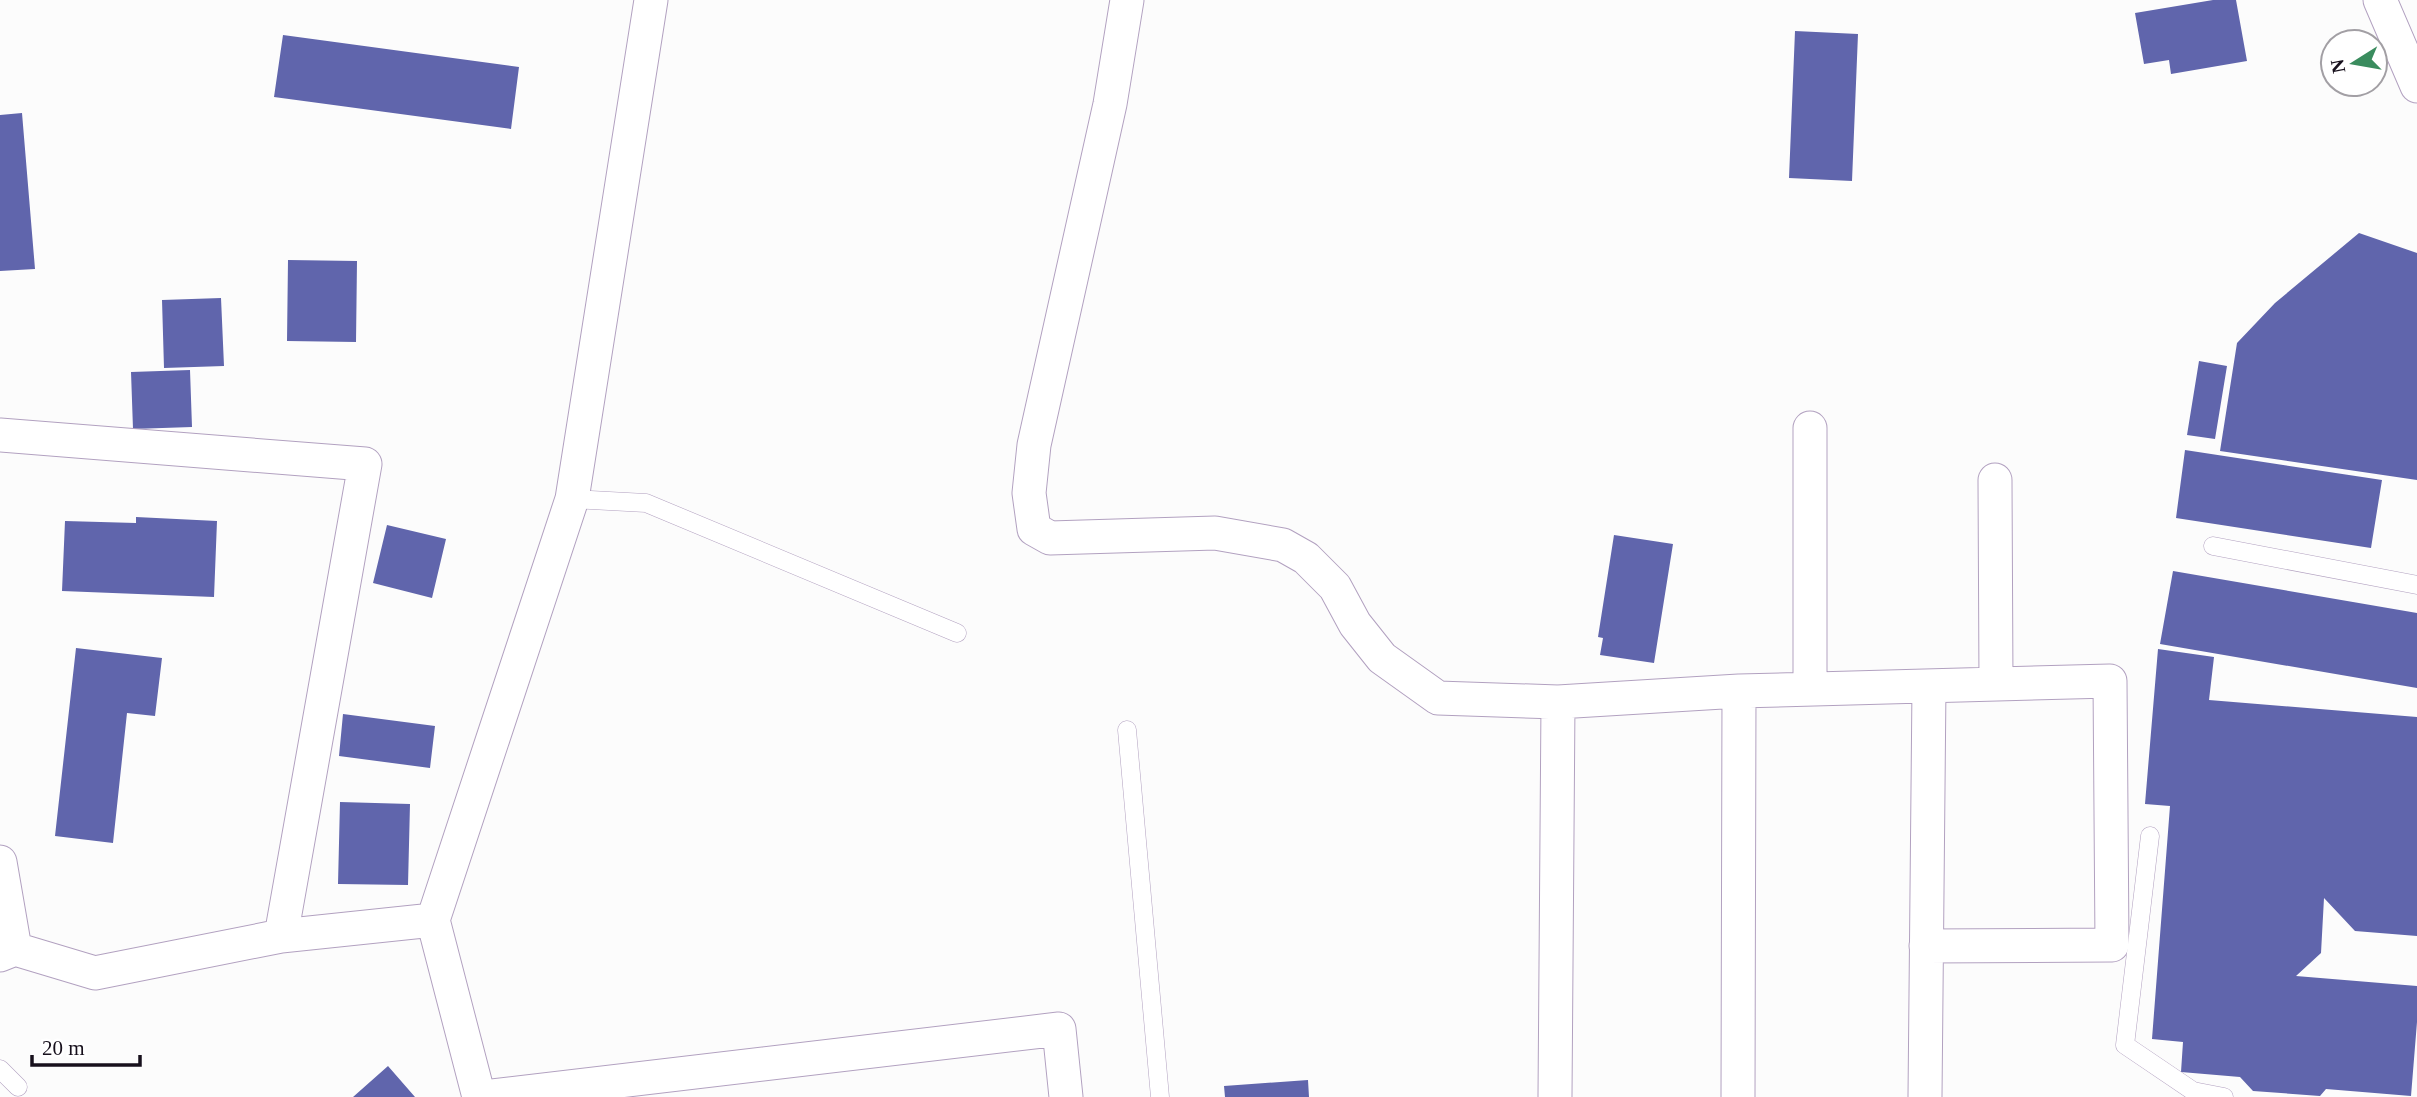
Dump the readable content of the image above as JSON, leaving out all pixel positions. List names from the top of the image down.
{
  "scale_bar": "20 m",
  "north": "left"
}
